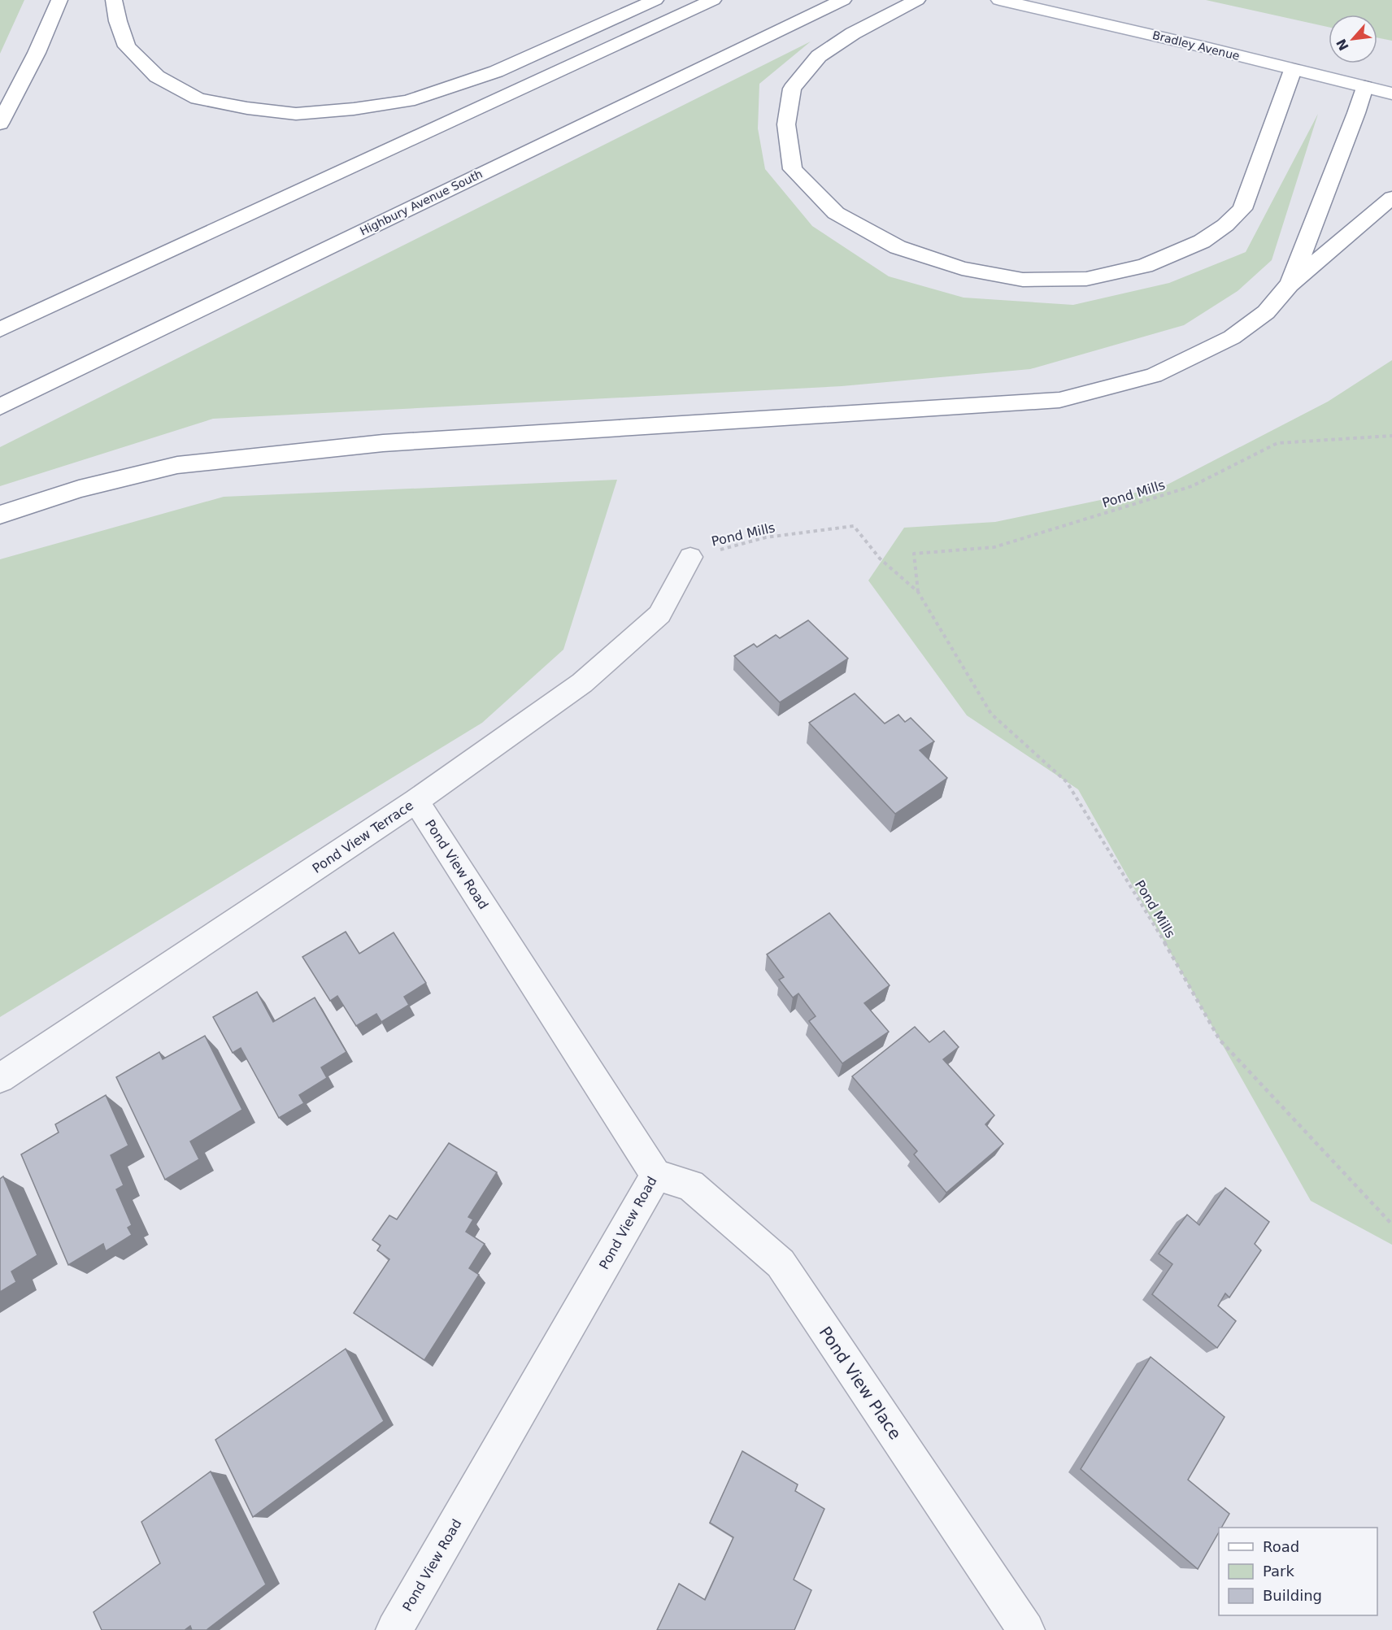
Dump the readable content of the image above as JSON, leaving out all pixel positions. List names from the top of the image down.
{
  "streets": {
    "main road": ["Bradley Avenue", "Highbury Avenue South"],
    "street": ["Pond View Terrace", "Pond View Road", "Pond View Place"],
    "path": ["Pond Mills"]
  },
  "crossings": [
    ["Pond Mills", "Pond View Terrace"],
    ["Pond View Terrace", "Pond View Road"],
    ["Pond View Road", "Pond View Place"]
  ],
  "legend": ["Road", "Park", "Building"],
  "north": "bottom left"
}
